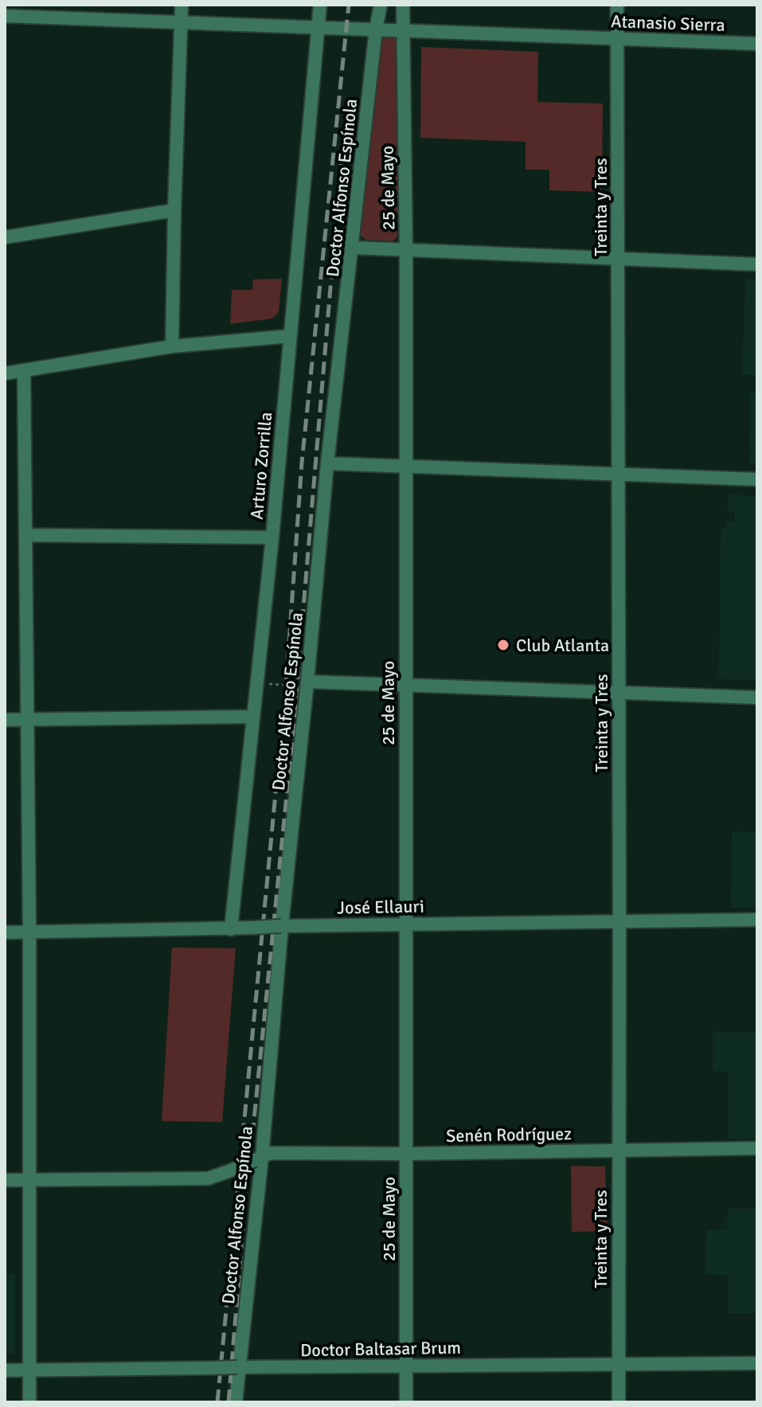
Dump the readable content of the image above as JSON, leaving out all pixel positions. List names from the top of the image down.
{
  "streets": {
    "street": [
      "Atanasio Sierra",
      "Doctor Alfonso Espínola",
      "25 de Mayo",
      "Treinta y Tres",
      "Arturo Zorrilla",
      "José Ellauri",
      "Senén Rodríguez",
      "Doctor Baltasar Brum"
    ]
  },
  "crossings": [
    ["Atanasio Sierra", "Doctor Alfonso Espínola"],
    ["Atanasio Sierra", "25 de Mayo"],
    ["Atanasio Sierra", "Treinta y Tres"],
    ["Atanasio Sierra", "Arturo Zorrilla"],
    ["Doctor Alfonso Espínola", "José Ellauri"],
    ["Doctor Alfonso Espínola", "Senén Rodríguez"],
    ["Doctor Alfonso Espínola", "Doctor Baltasar Brum"],
    ["25 de Mayo", "José Ellauri"],
    ["25 de Mayo", "Senén Rodríguez"],
    ["25 de Mayo", "Doctor Baltasar Brum"],
    ["Treinta y Tres", "José Ellauri"],
    ["Treinta y Tres", "Senén Rodríguez"],
    ["Treinta y Tres", "Doctor Baltasar Brum"],
    ["Arturo Zorrilla", "José Ellauri"]
  ],
  "places": ["Club Atlanta"]
}
